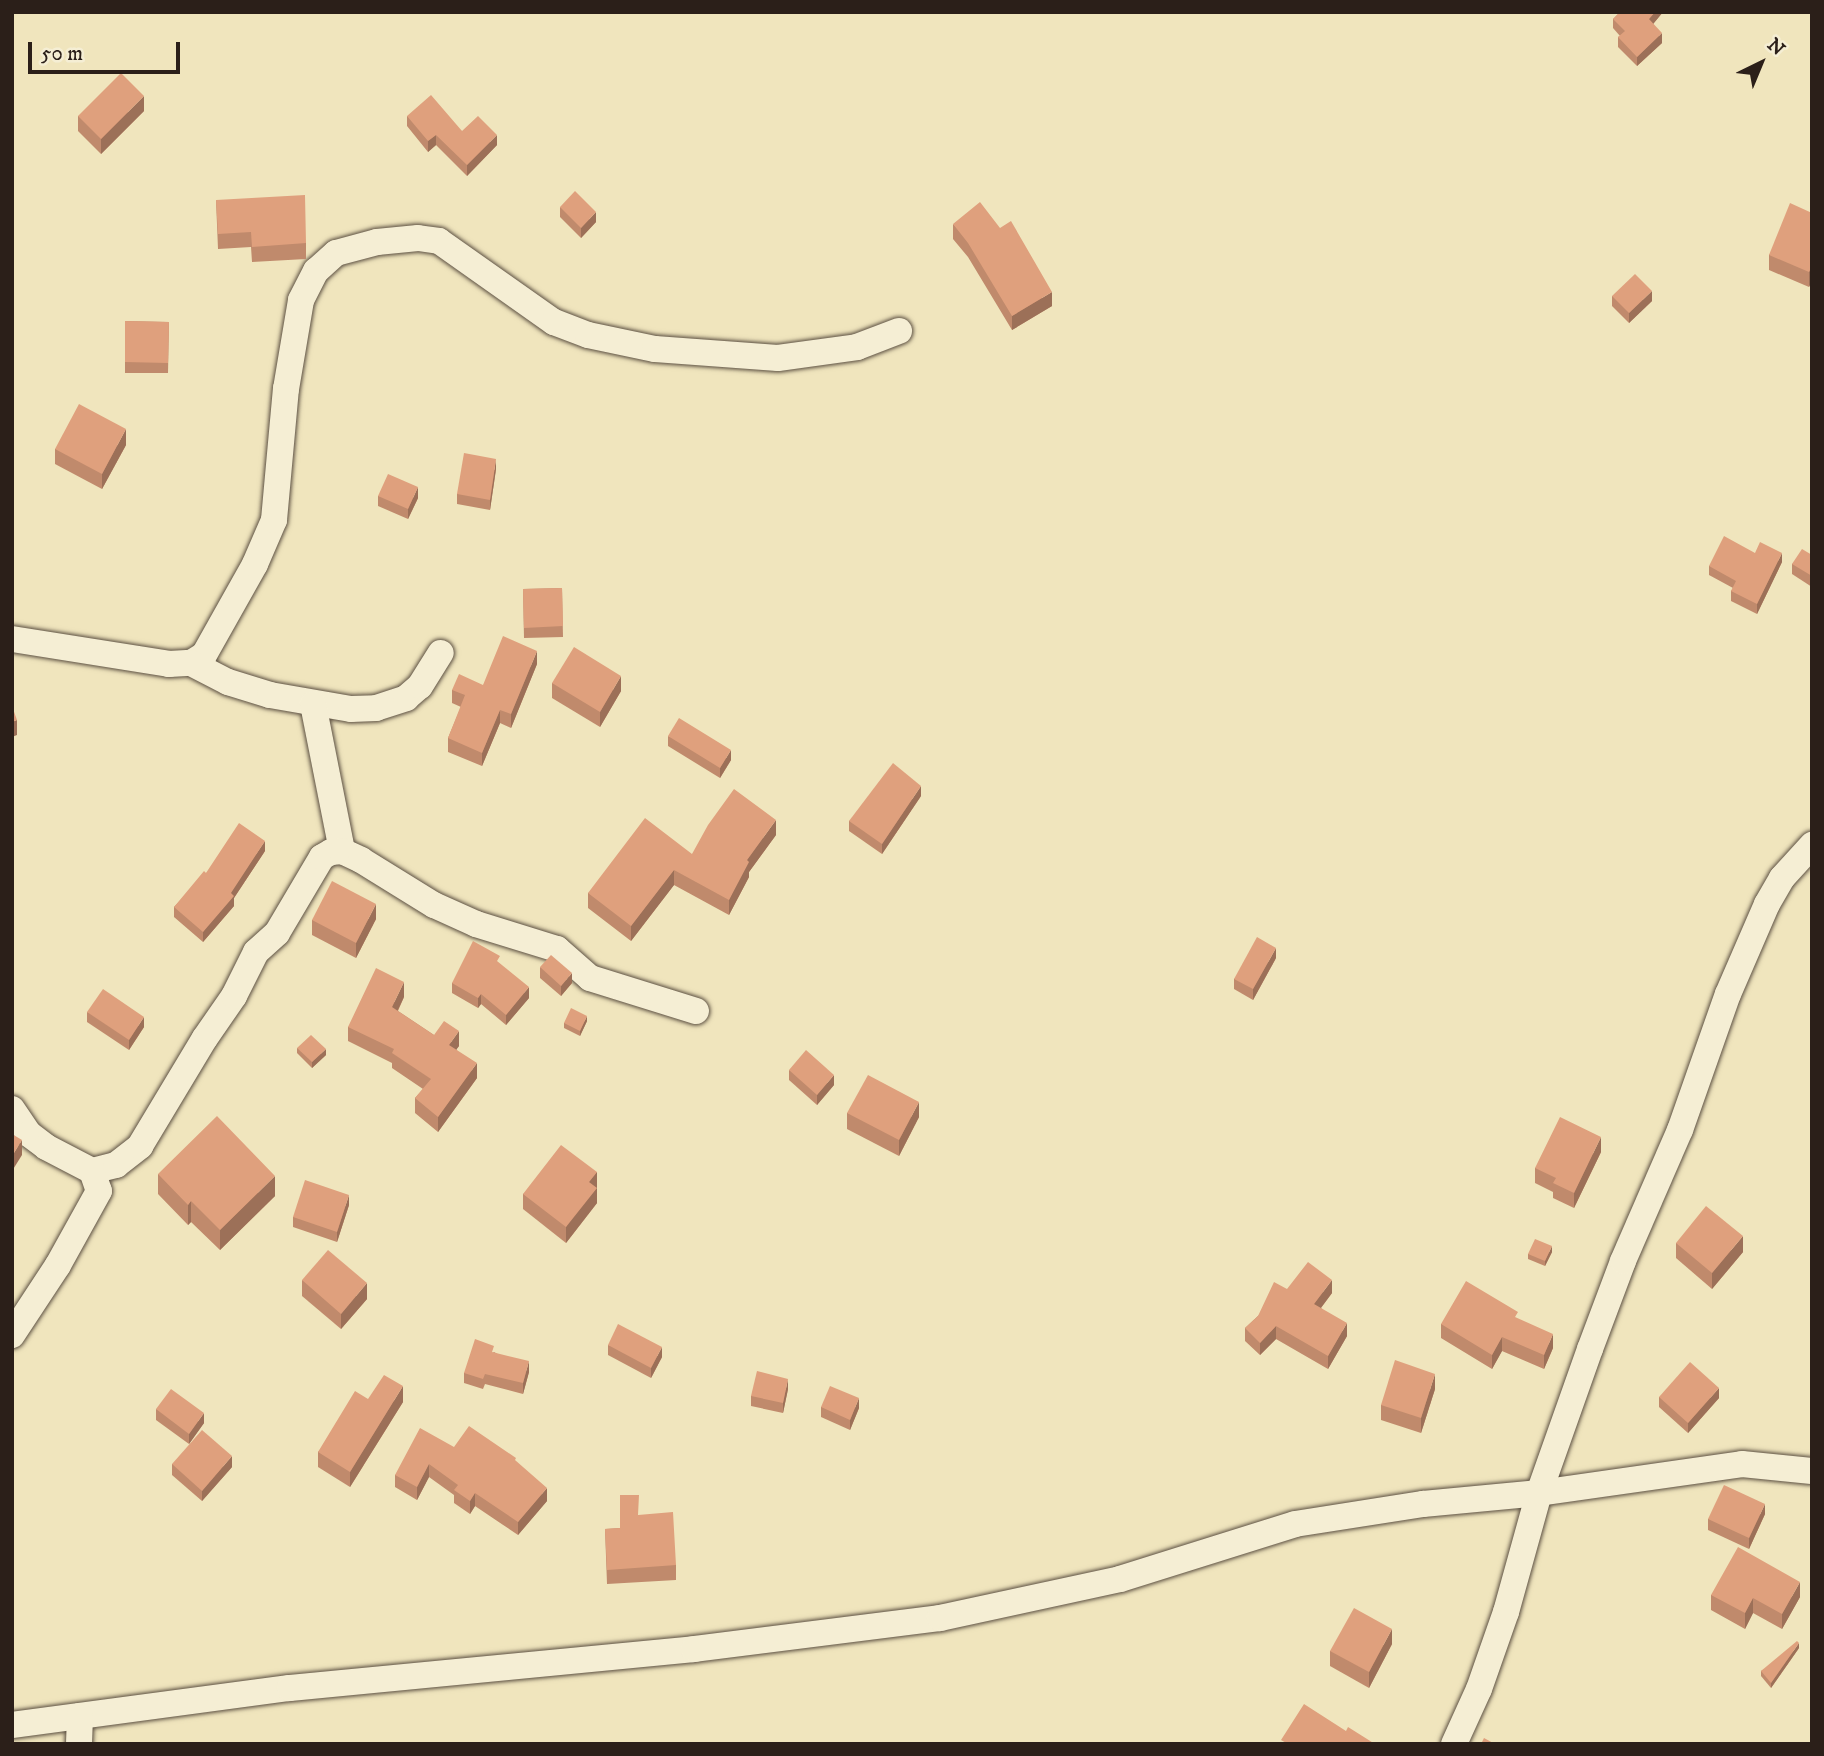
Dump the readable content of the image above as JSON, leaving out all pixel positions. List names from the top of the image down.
{
  "scale_bar": "50 m",
  "north": "top right"
}
